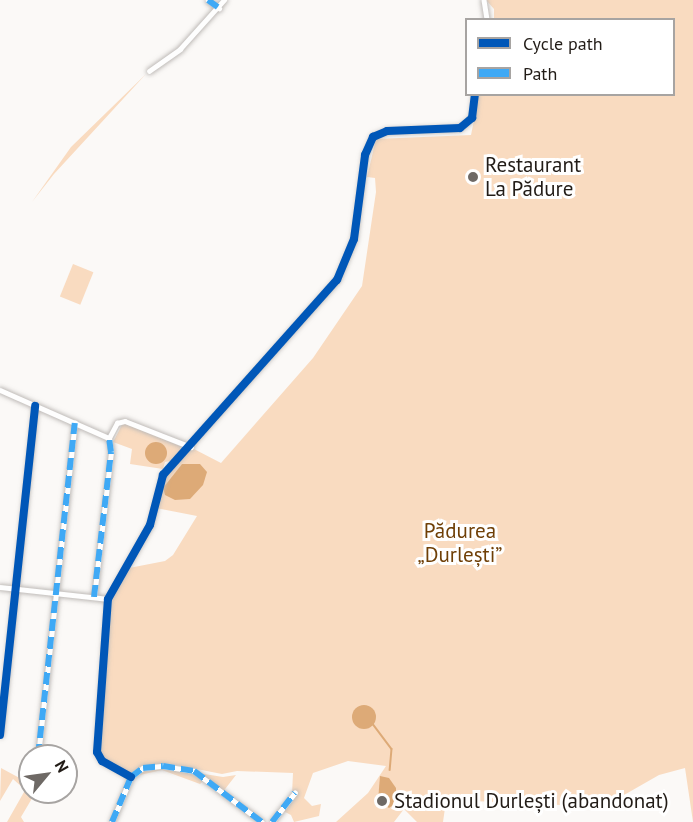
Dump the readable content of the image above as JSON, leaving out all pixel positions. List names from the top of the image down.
{
  "parks": ["Pădurea „Durlești”"],
  "places": ["Restaurant La Pădure", "Stadionul Durlești (abandonat)"],
  "legend": ["Cycle path", "Path"],
  "north": "top right"
}
